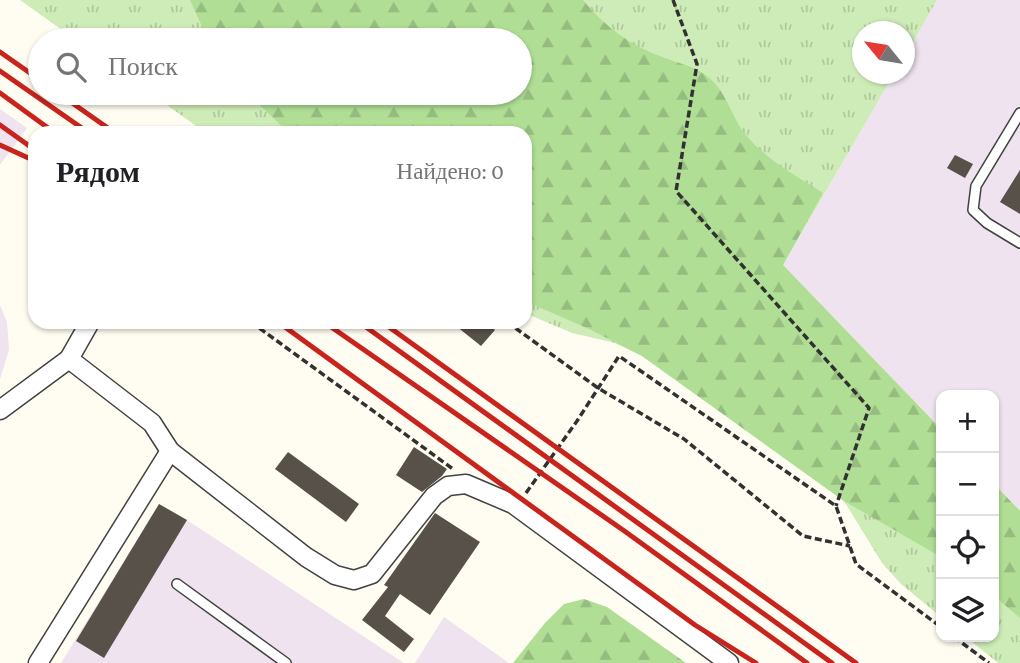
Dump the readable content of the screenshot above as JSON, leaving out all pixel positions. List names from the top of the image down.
{
  "north": "top left",
  "page": {
    "search": "Поиск",
    "heading": ["Рядом", "Найдено: 0"],
    "map_buttons": ["+", "−"]
  }
}
